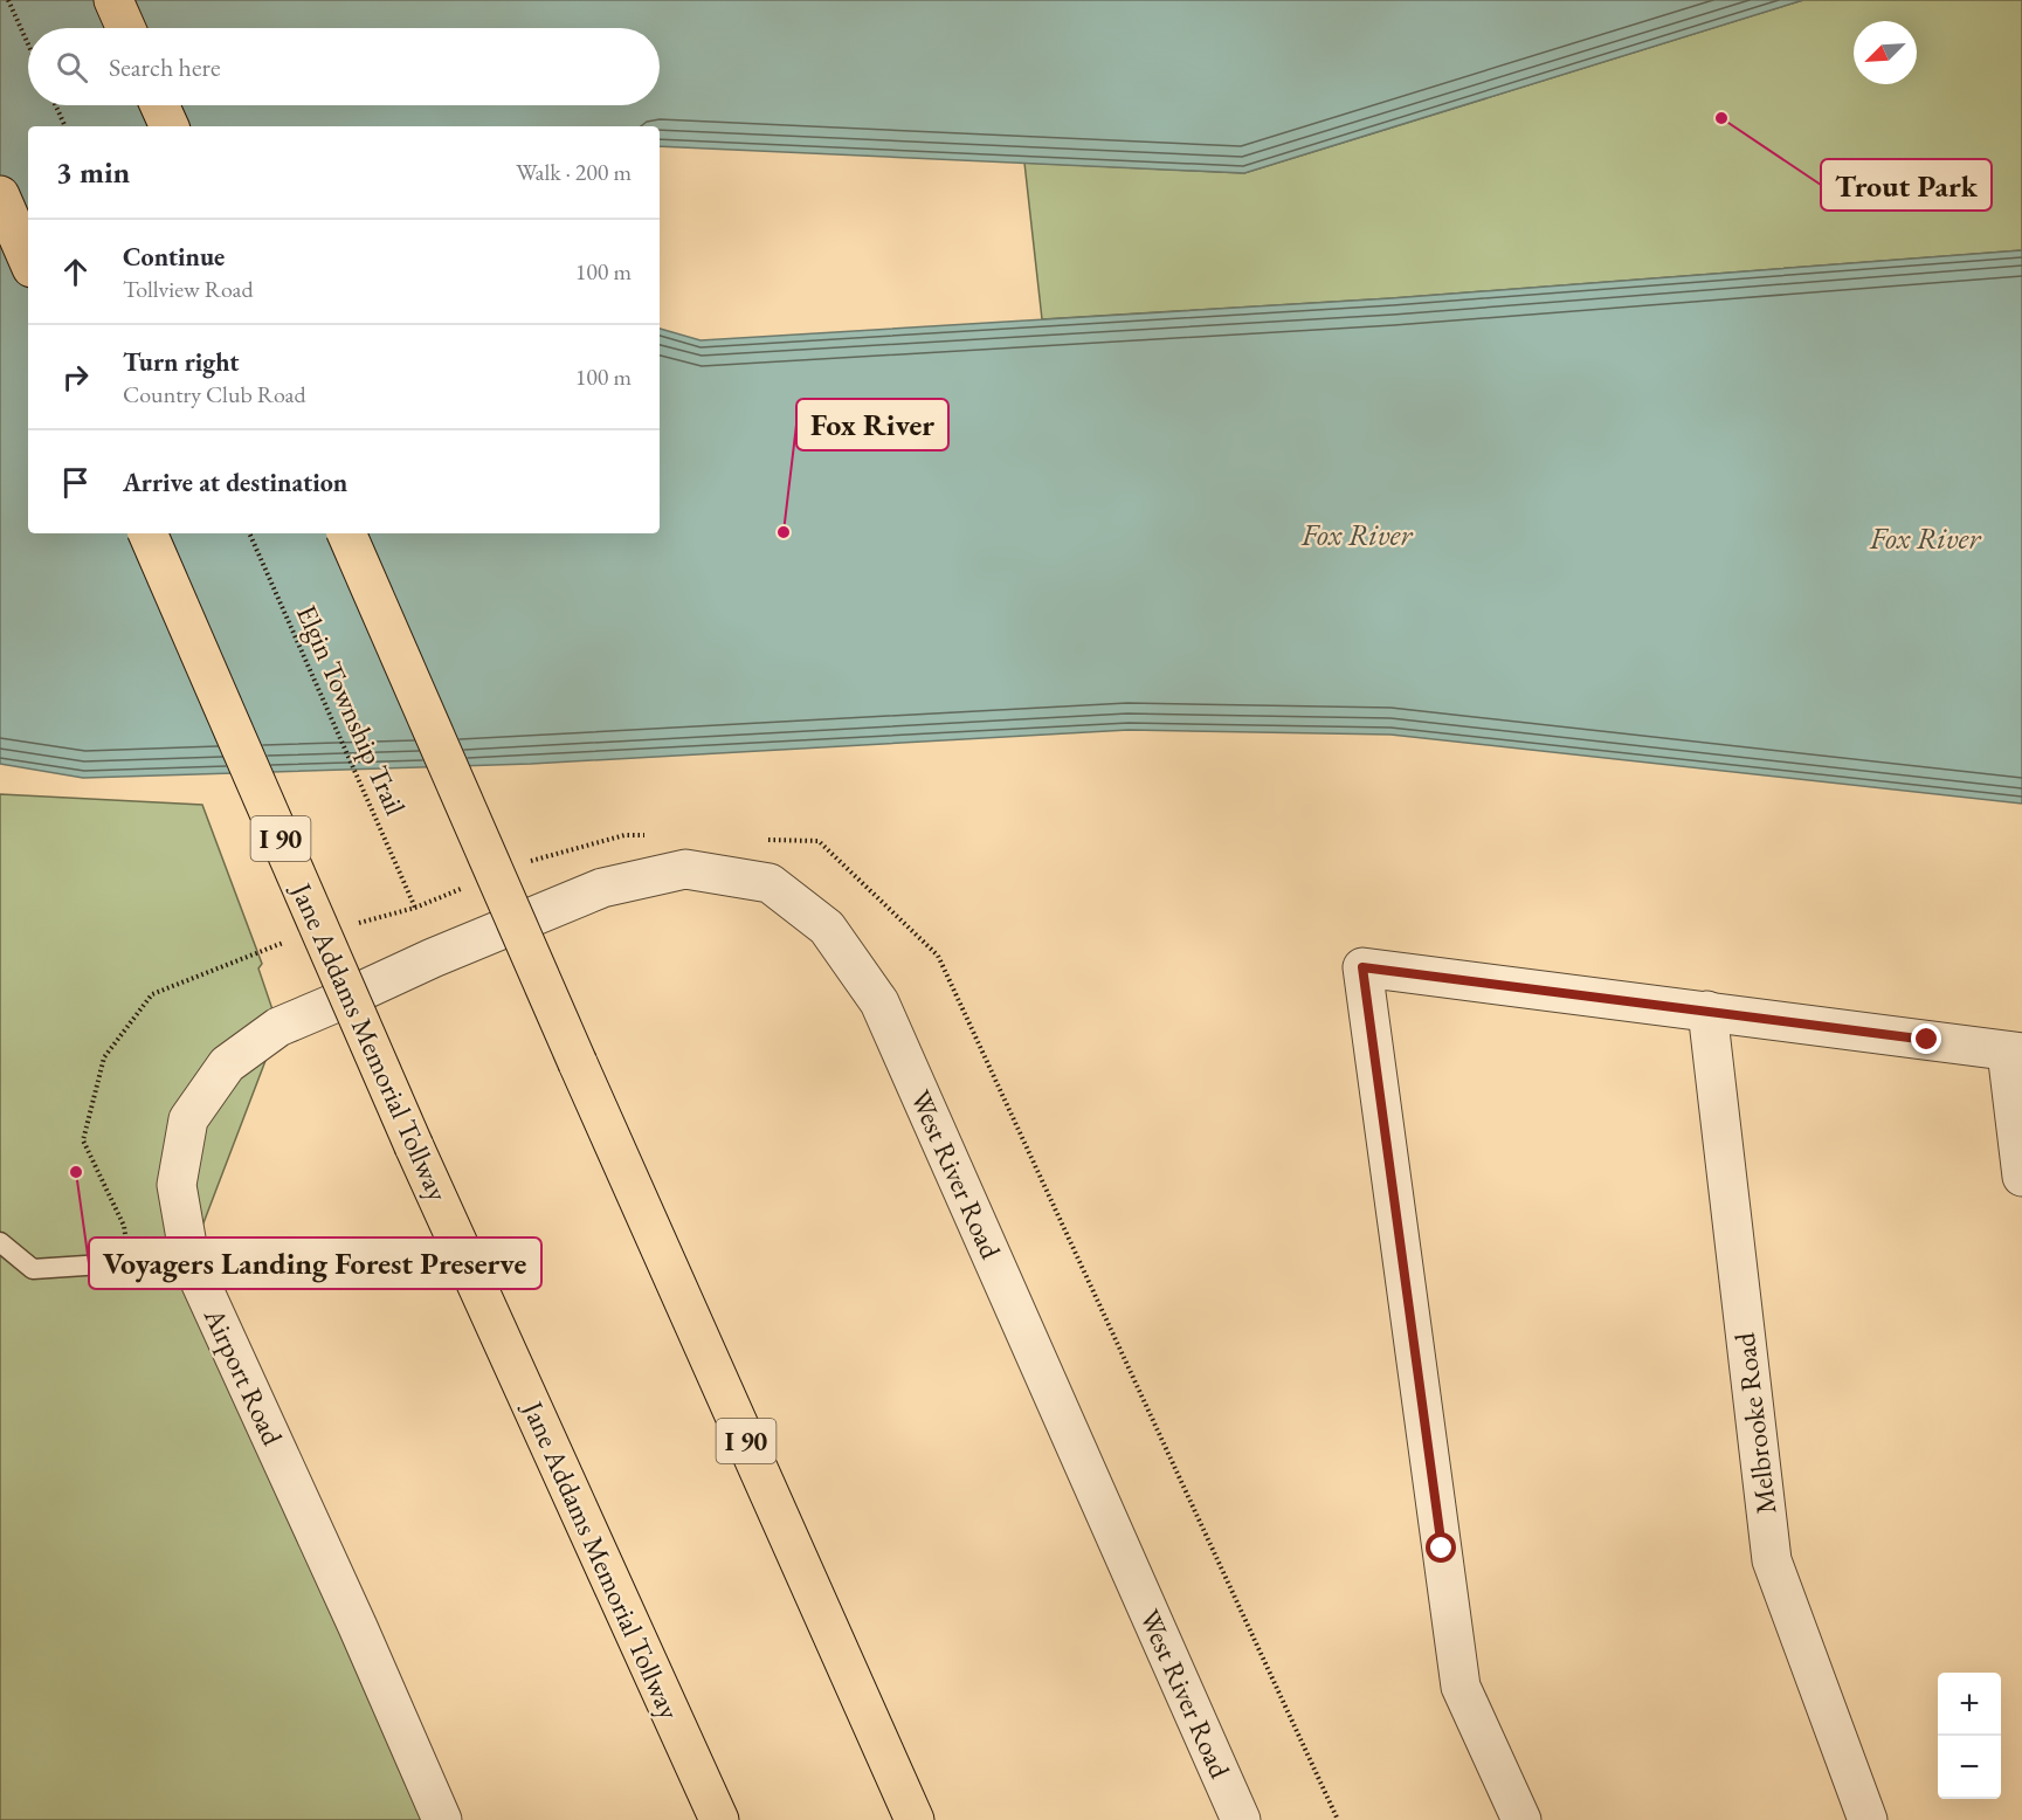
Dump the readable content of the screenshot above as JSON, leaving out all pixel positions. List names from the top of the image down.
{
  "streets": {
    "highway": ["I 90", "Jane Addams Memorial Tollway"],
    "street": ["West River Road", "Airport Road", "Melbrooke Road"],
    "path": ["Elgin Township Trail"]
  },
  "crossings": [
    ["West River Road", "Airport Road"]
  ],
  "water": ["Fox River"],
  "places": ["Trout Park", "Fox River", "Voyagers Landing Forest Preserve"],
  "north": "bottom left",
  "page": {
    "search": "Search here",
    "heading": ["3 min", "Walk · 200 m"],
    "list": [
      ["Continue", "Tollview Road", "100 m"],
      ["Turn right", "Country Club Road", "100 m"],
      "Arrive at destination"
    ],
    "map_buttons": ["+", "−"]
  }
}
